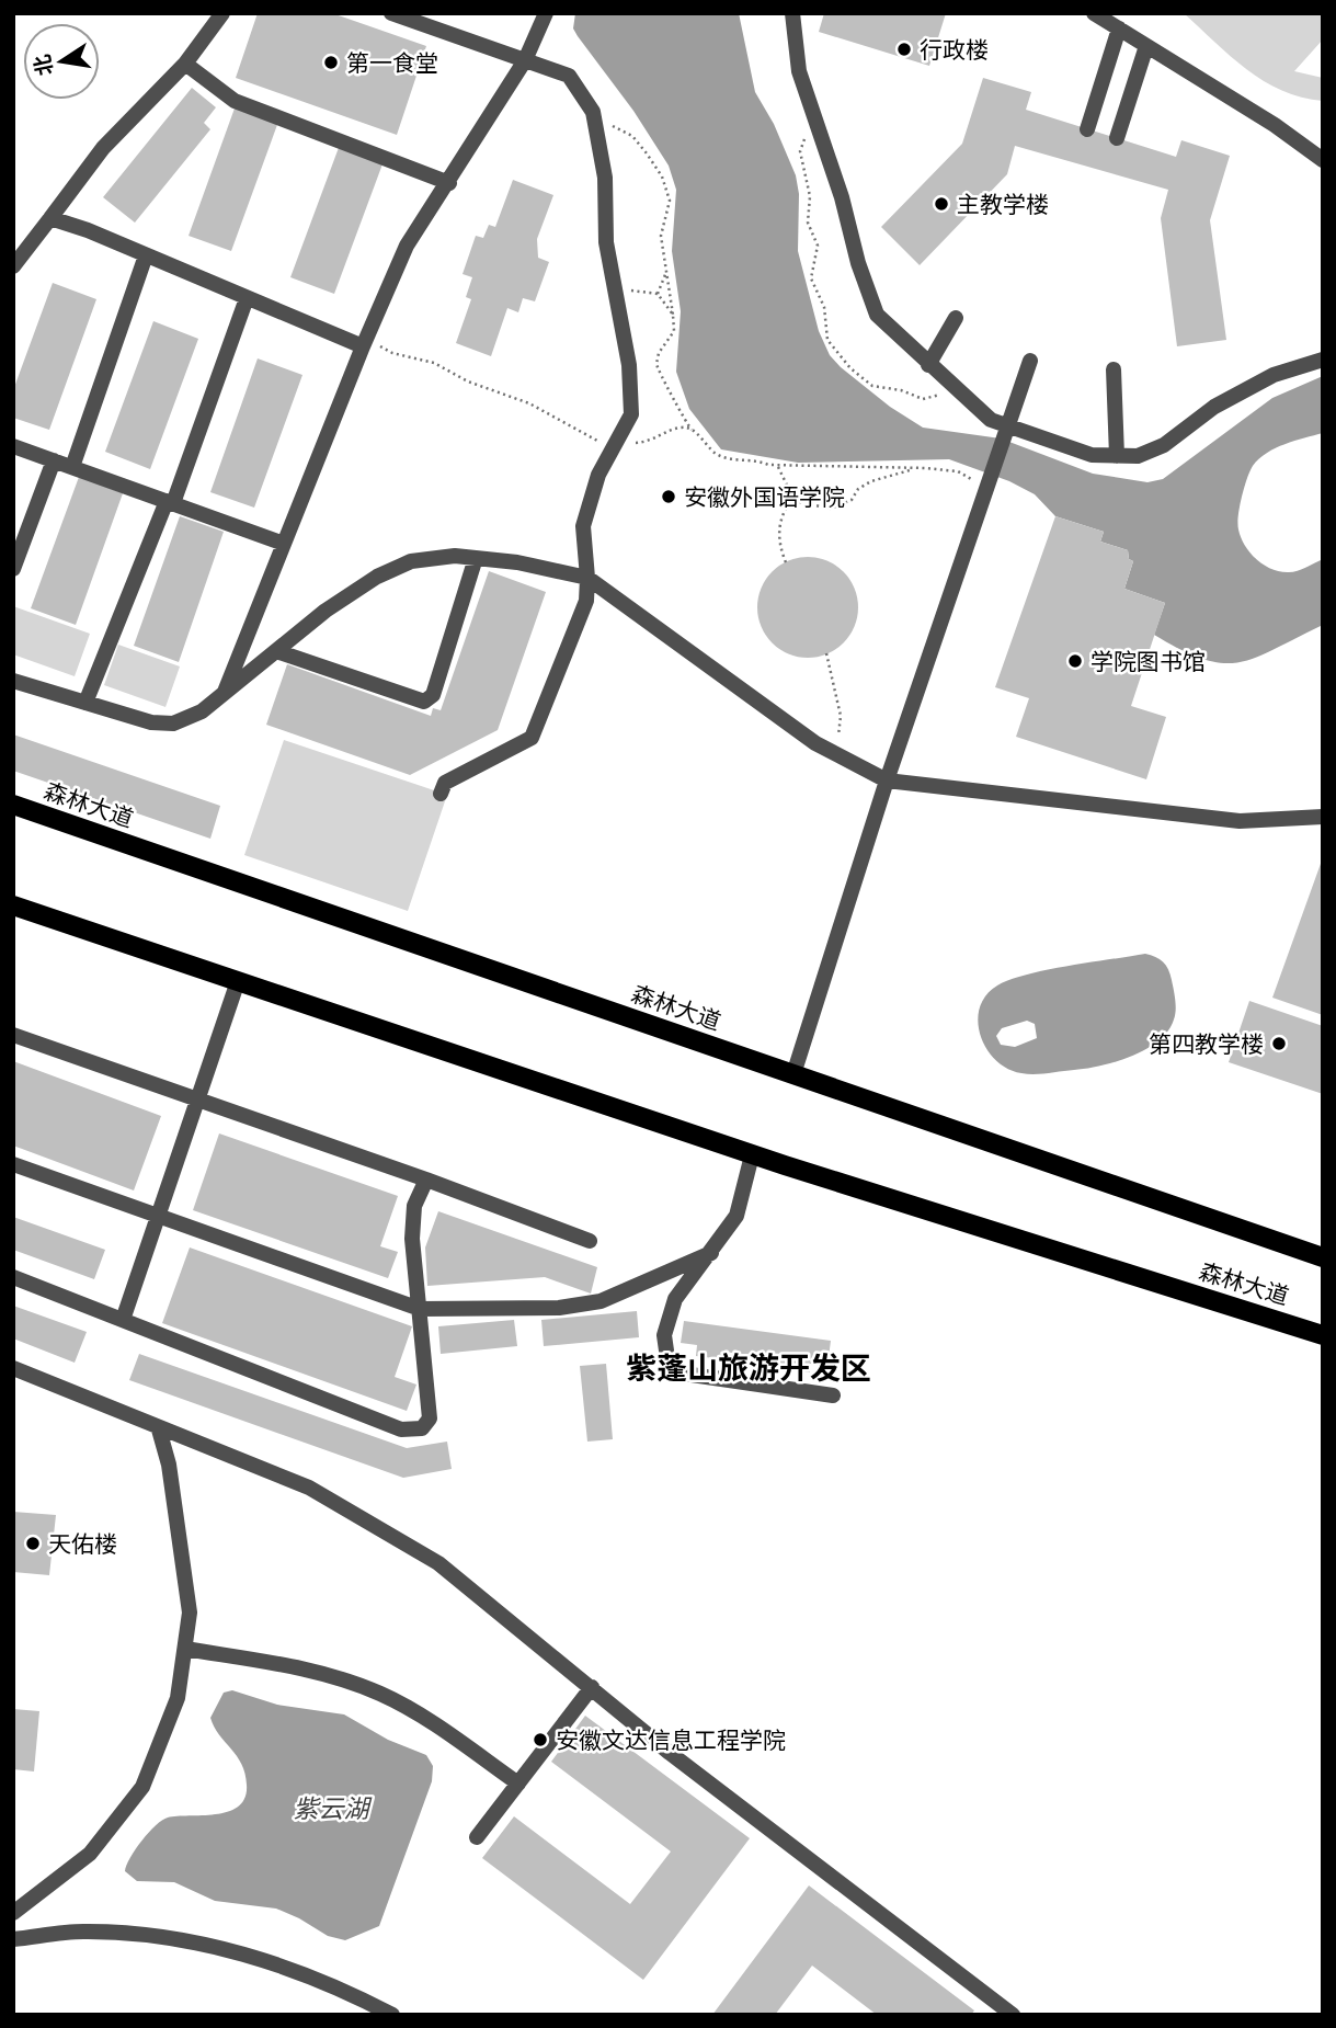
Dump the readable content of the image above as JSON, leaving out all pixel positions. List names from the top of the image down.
{
  "streets": {
    "main road": ["森林大道"]
  },
  "districts": ["紫蓬山旅游开发区"],
  "water": ["紫云湖"],
  "places": [
    "行政楼",
    "第一食堂",
    "主教学楼",
    "安徽外国语学院",
    "学院图书馆",
    "第四教学楼",
    "天佑楼",
    "安徽文达信息工程学院"
  ],
  "north": "left"
}
